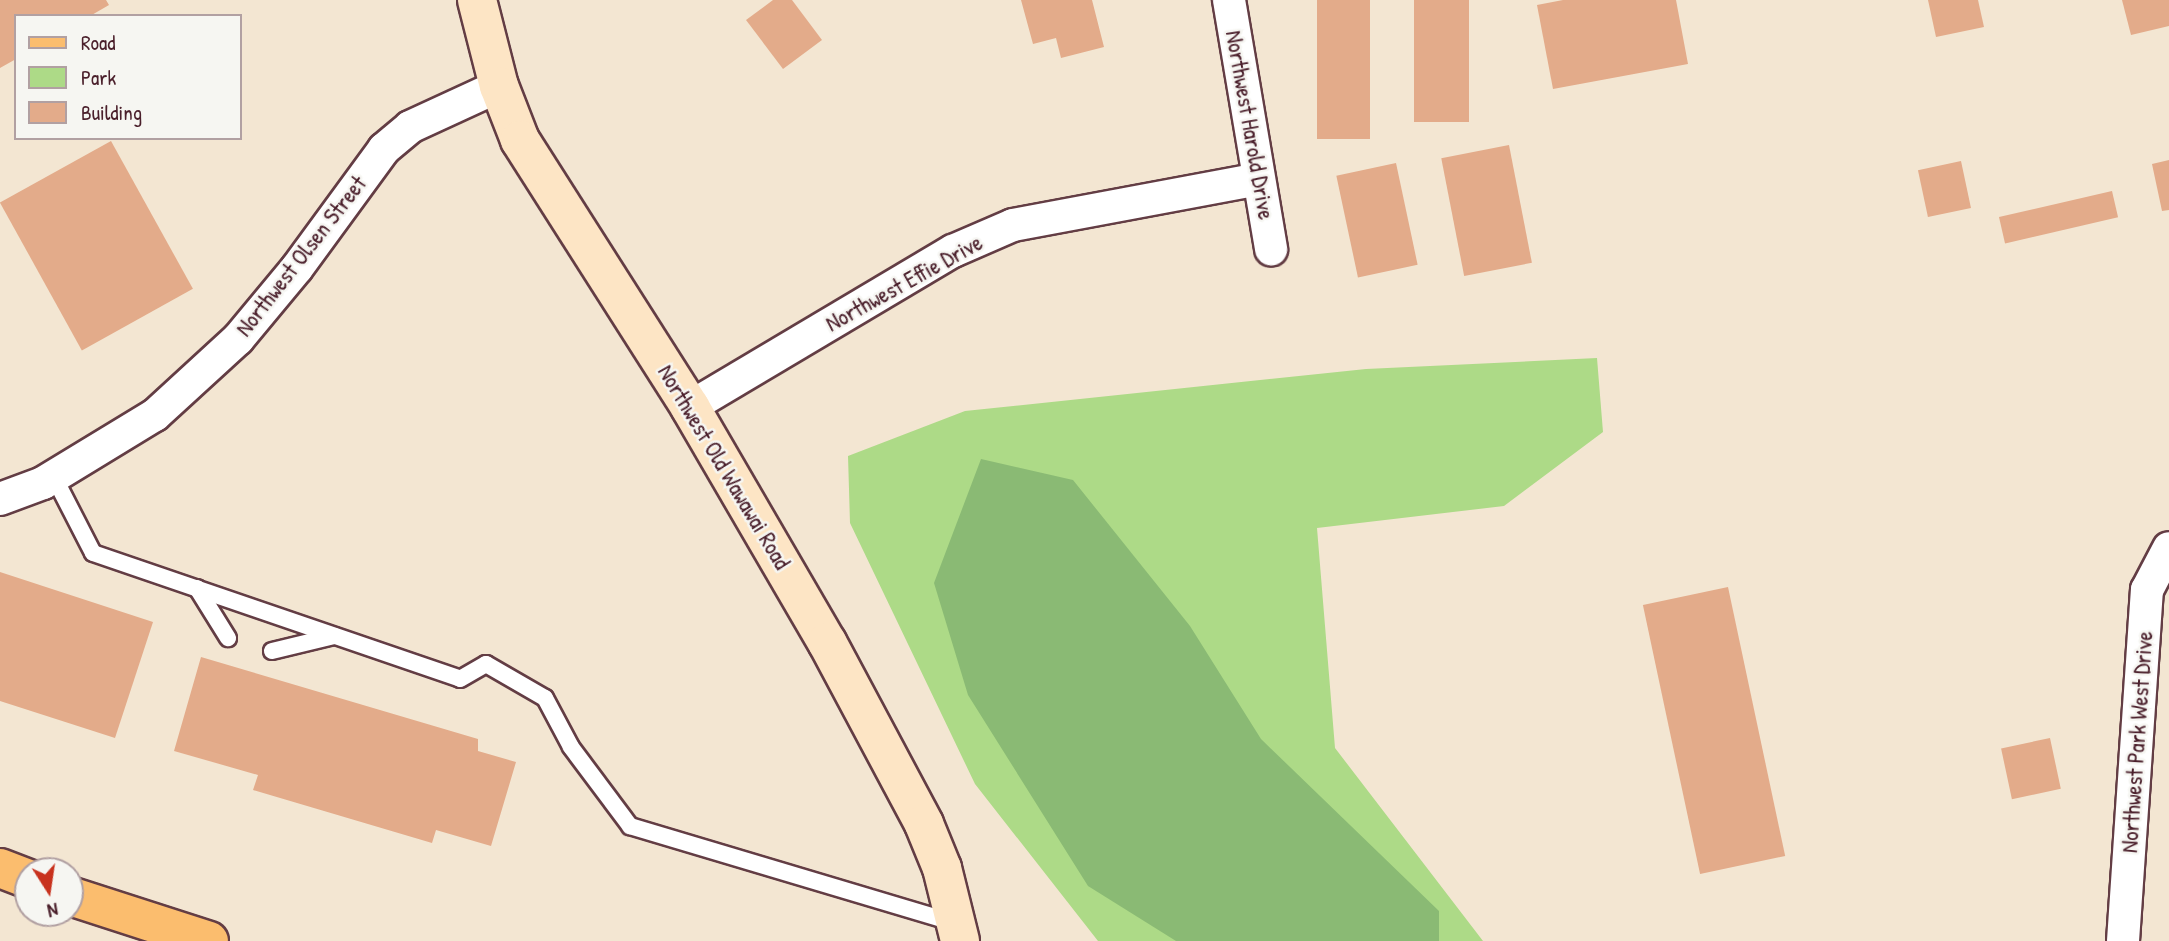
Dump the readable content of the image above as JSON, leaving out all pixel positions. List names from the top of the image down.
{
  "streets": {
    "main road": ["Northwest Old Wawawai Road"],
    "street": [
      "Northwest Harold Drive",
      "Northwest Olsen Street",
      "Northwest Effie Drive",
      "Northwest Park West Drive"
    ]
  },
  "crossings": [
    ["Northwest Harold Drive", "Northwest Effie Drive"],
    ["Northwest Olsen Street", "Northwest Old Wawawai Road"],
    ["Northwest Effie Drive", "Northwest Old Wawawai Road"]
  ],
  "legend": ["Road", "Park", "Building"],
  "north": "bottom"
}
